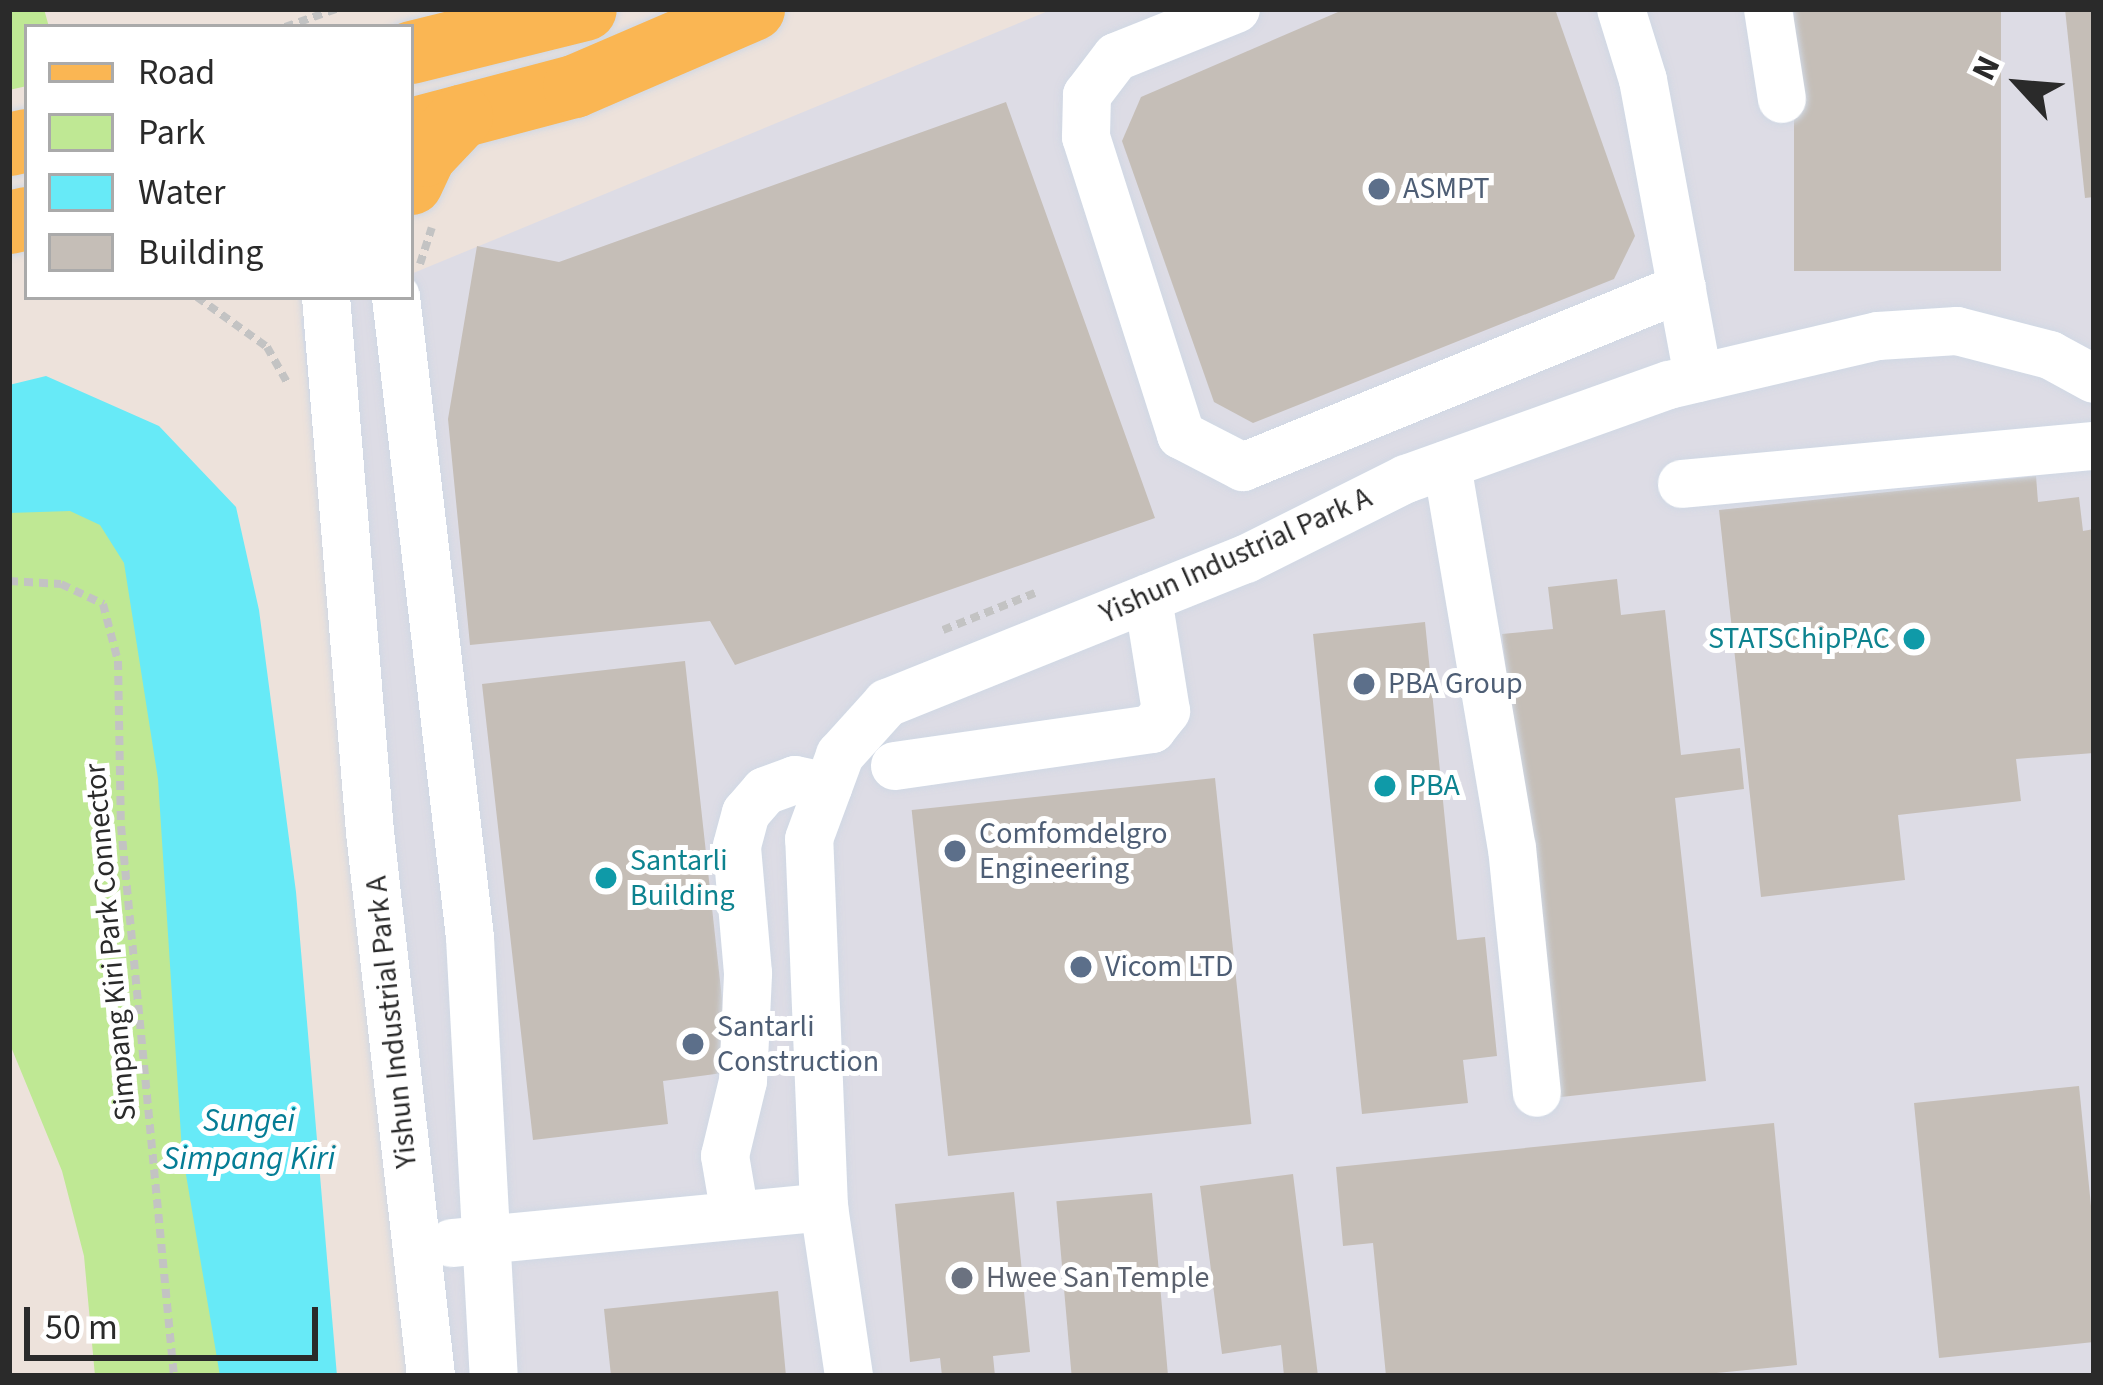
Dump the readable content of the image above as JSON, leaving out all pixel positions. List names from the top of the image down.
{
  "streets": {
    "street": ["Yishun Industrial Park A"],
    "path": ["Simpang Kiri Park Connector"]
  },
  "water": ["Sungei Simpang Kiri"],
  "places": [
    "ASMPT",
    "STATSChipPAC",
    "PBA Group",
    "PBA",
    "Comfomdelgro Engineering",
    "Santarli Building",
    "Vicom LTD",
    "Santarli Construction",
    "Hwee San Temple"
  ],
  "legend": [
    "Road",
    "Park",
    "Water",
    "Building"
  ],
  "scale_bar": "50 m",
  "north": "top left"
}
